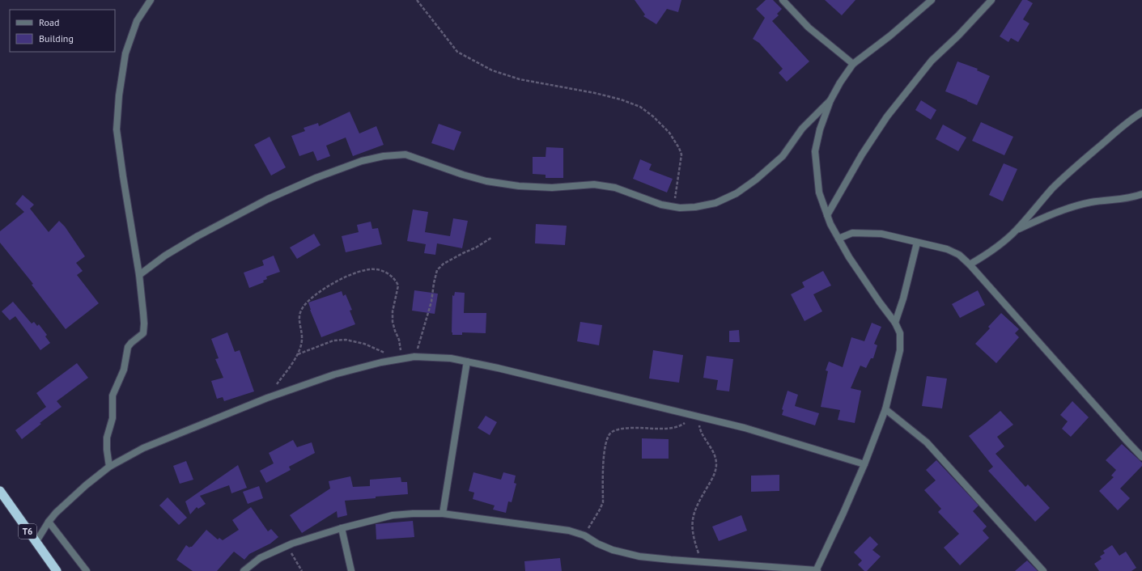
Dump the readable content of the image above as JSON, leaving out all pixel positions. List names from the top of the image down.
{
  "streets": {
    "highway": ["T6"]
  },
  "legend": ["Road", "Building"]
}
